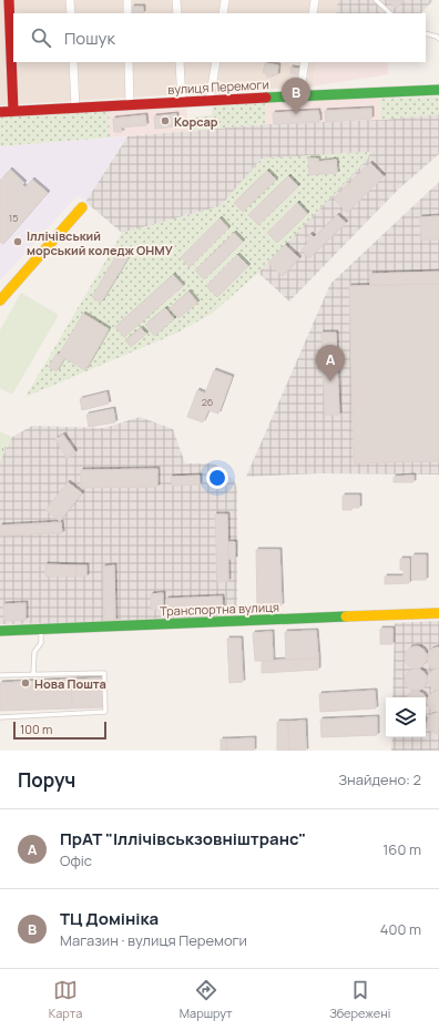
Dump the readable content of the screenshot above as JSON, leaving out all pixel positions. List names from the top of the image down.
{
  "streets": {
    "street": ["вулиця Перемоги", "Транспортна вулиця"]
  },
  "places": ["Корсар", "Іллічівський морський коледж ОНМУ", "Нова Пошта"],
  "house_numbers": ["15", "26"],
  "scale_bar": "100 m",
  "page": {
    "search": "Пошук",
    "pins": ["B", "A"],
    "scale": "100 m",
    "heading": ["Поруч", "Знайдено: 2"],
    "list": [
      {
        "mark": "A",
        "name": "ПрАТ \"Іллічівськзовніштранс\"",
        "note": "Офіс",
        "value": "160 m"
      },
      {
        "mark": "B",
        "name": "ТЦ Домініка",
        "note": "Магазин · вулиця Перемоги",
        "value": "400 m"
      }
    ],
    "nav": ["Карта", "Маршрут", "Збережені"]
  }
}
